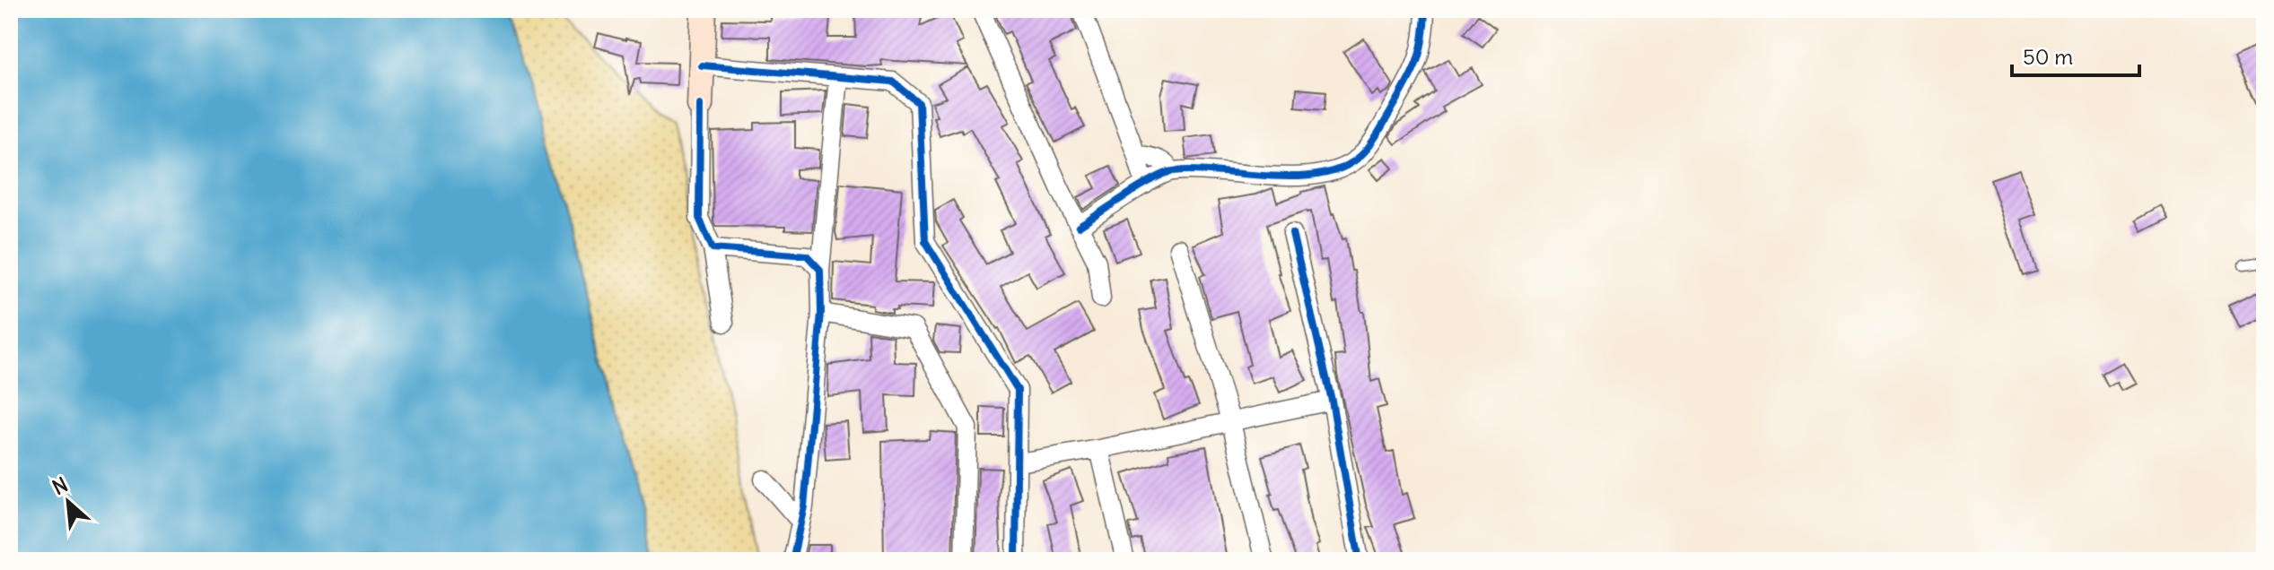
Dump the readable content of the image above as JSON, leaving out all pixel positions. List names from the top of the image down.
{
  "scale_bar": "50 m",
  "north": "top left"
}
